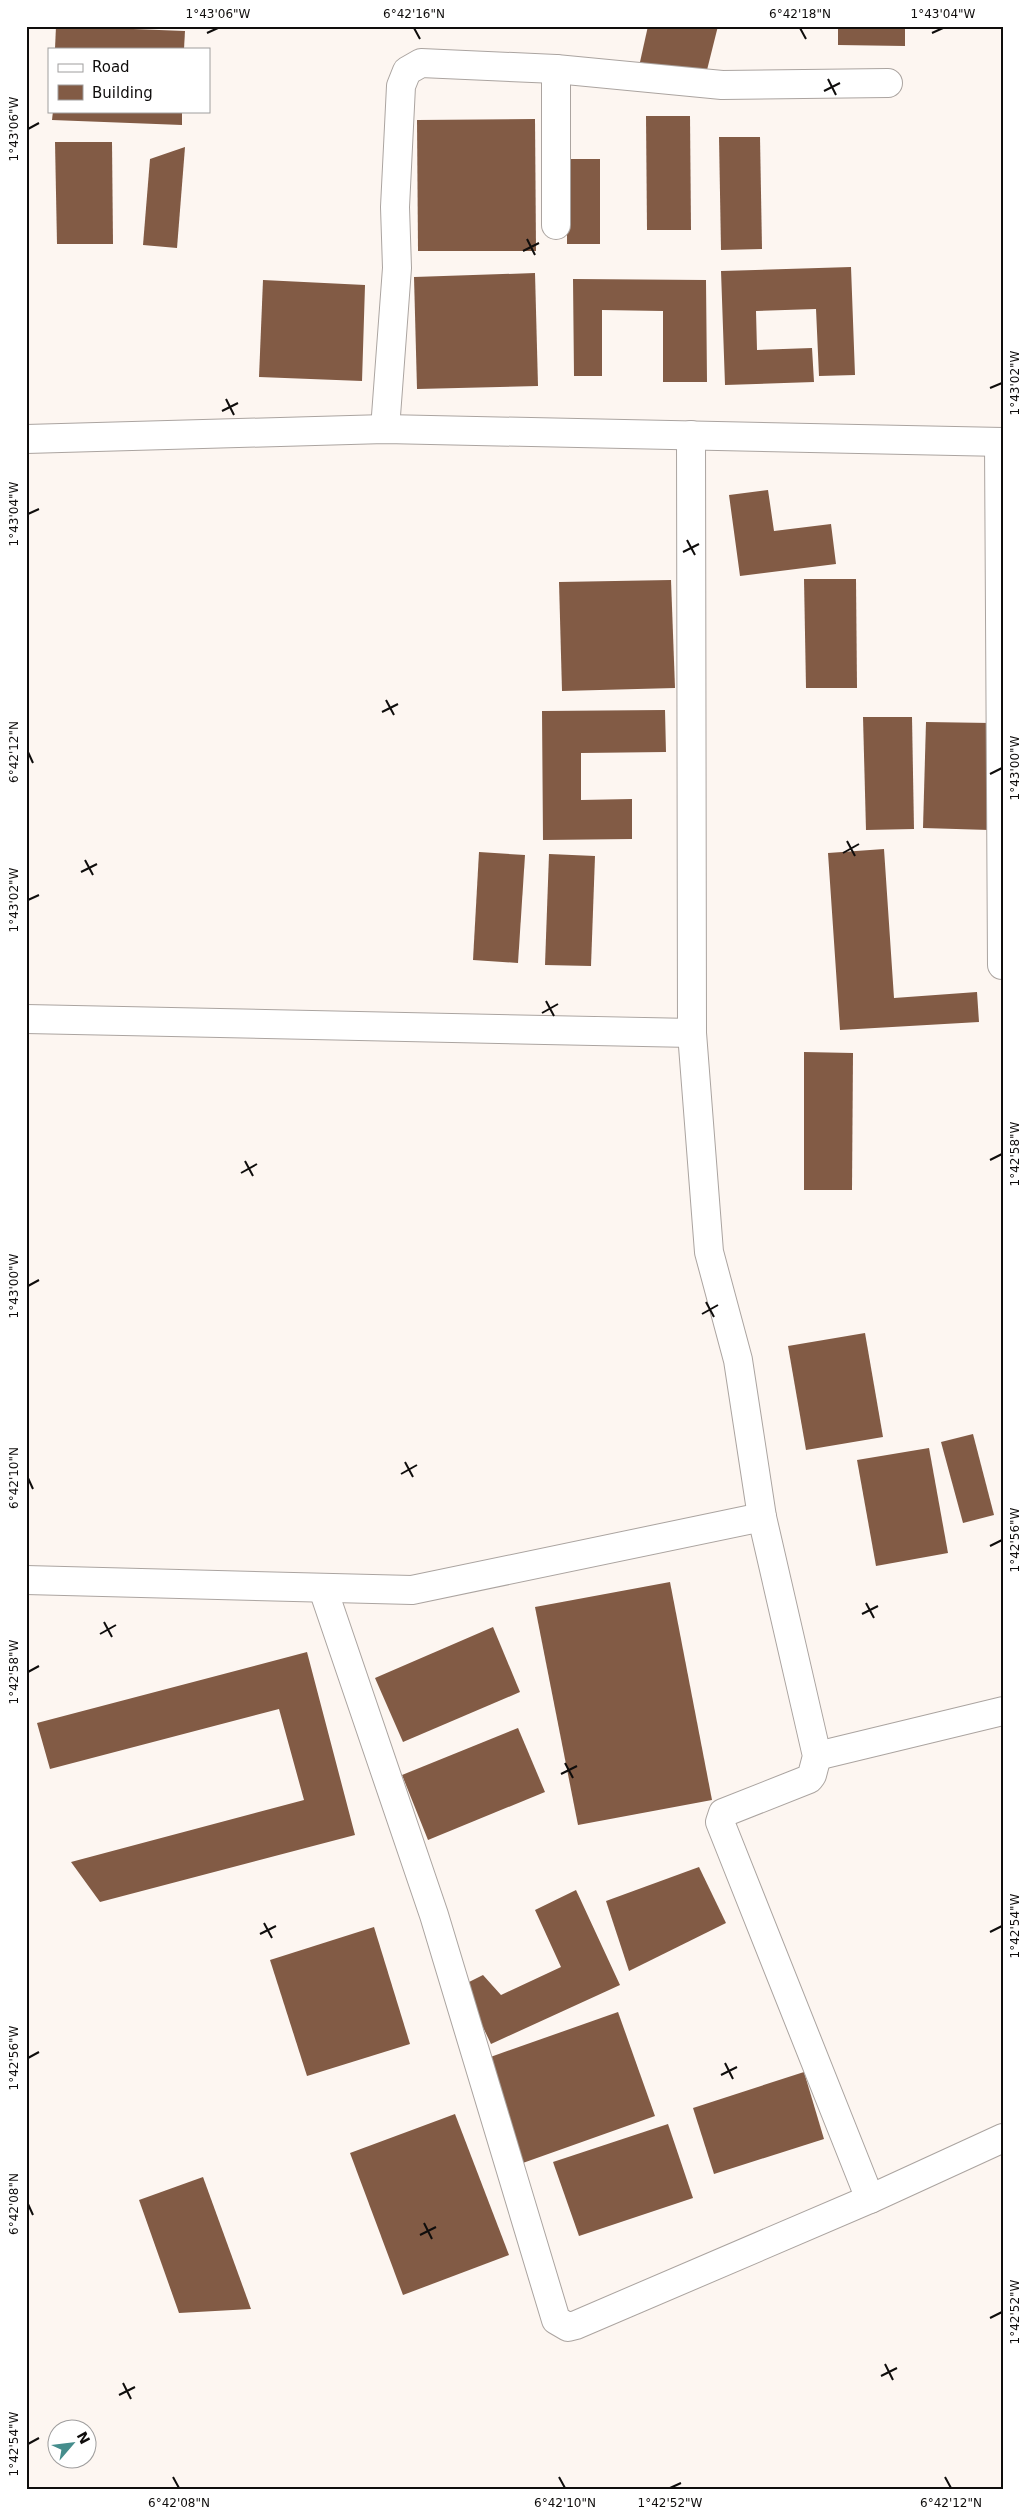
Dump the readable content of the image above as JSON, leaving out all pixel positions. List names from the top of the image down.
{
  "legend": ["Road", "Building"],
  "north": "top right",
  "coordinates": [
    "1°43'06\"W",
    "6°42'16\"N",
    "6°42'18\"N",
    "1°43'04\"W",
    "1°43'02\"W",
    "6°42'12\"N",
    "1°43'00\"W",
    "1°42'58\"W",
    "6°42'10\"N",
    "1°42'56\"W",
    "1°42'54\"W",
    "6°42'08\"N",
    "1°42'52\"W"
  ]
}
